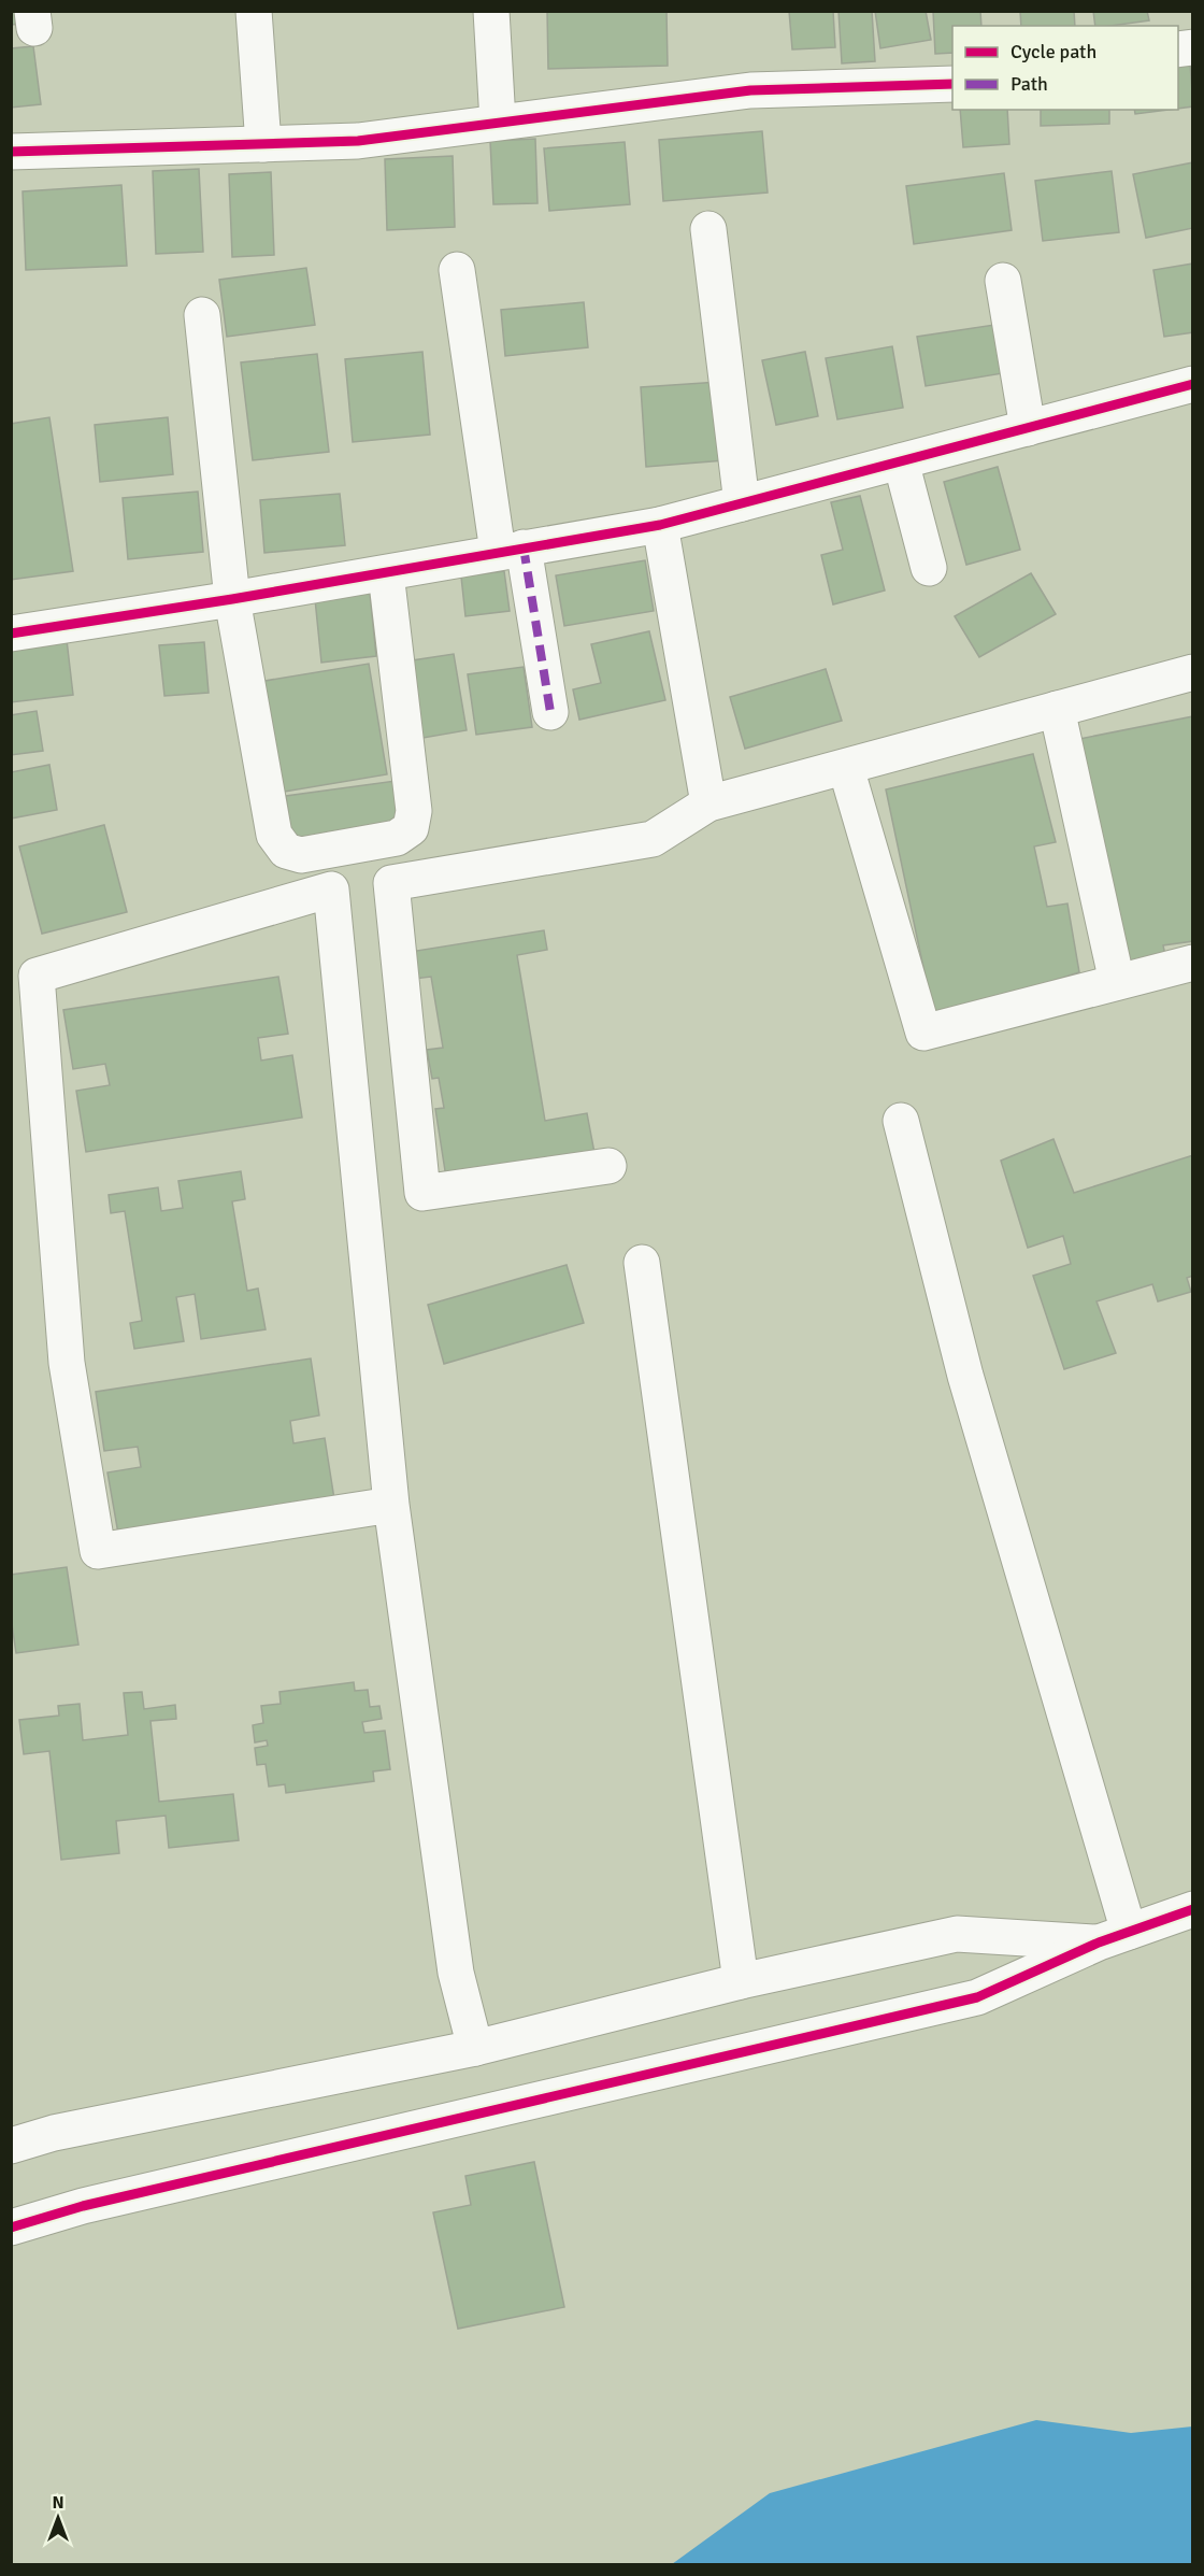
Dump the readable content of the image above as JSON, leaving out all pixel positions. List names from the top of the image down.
{
  "legend": ["Cycle path", "Path"],
  "north": "top"
}
